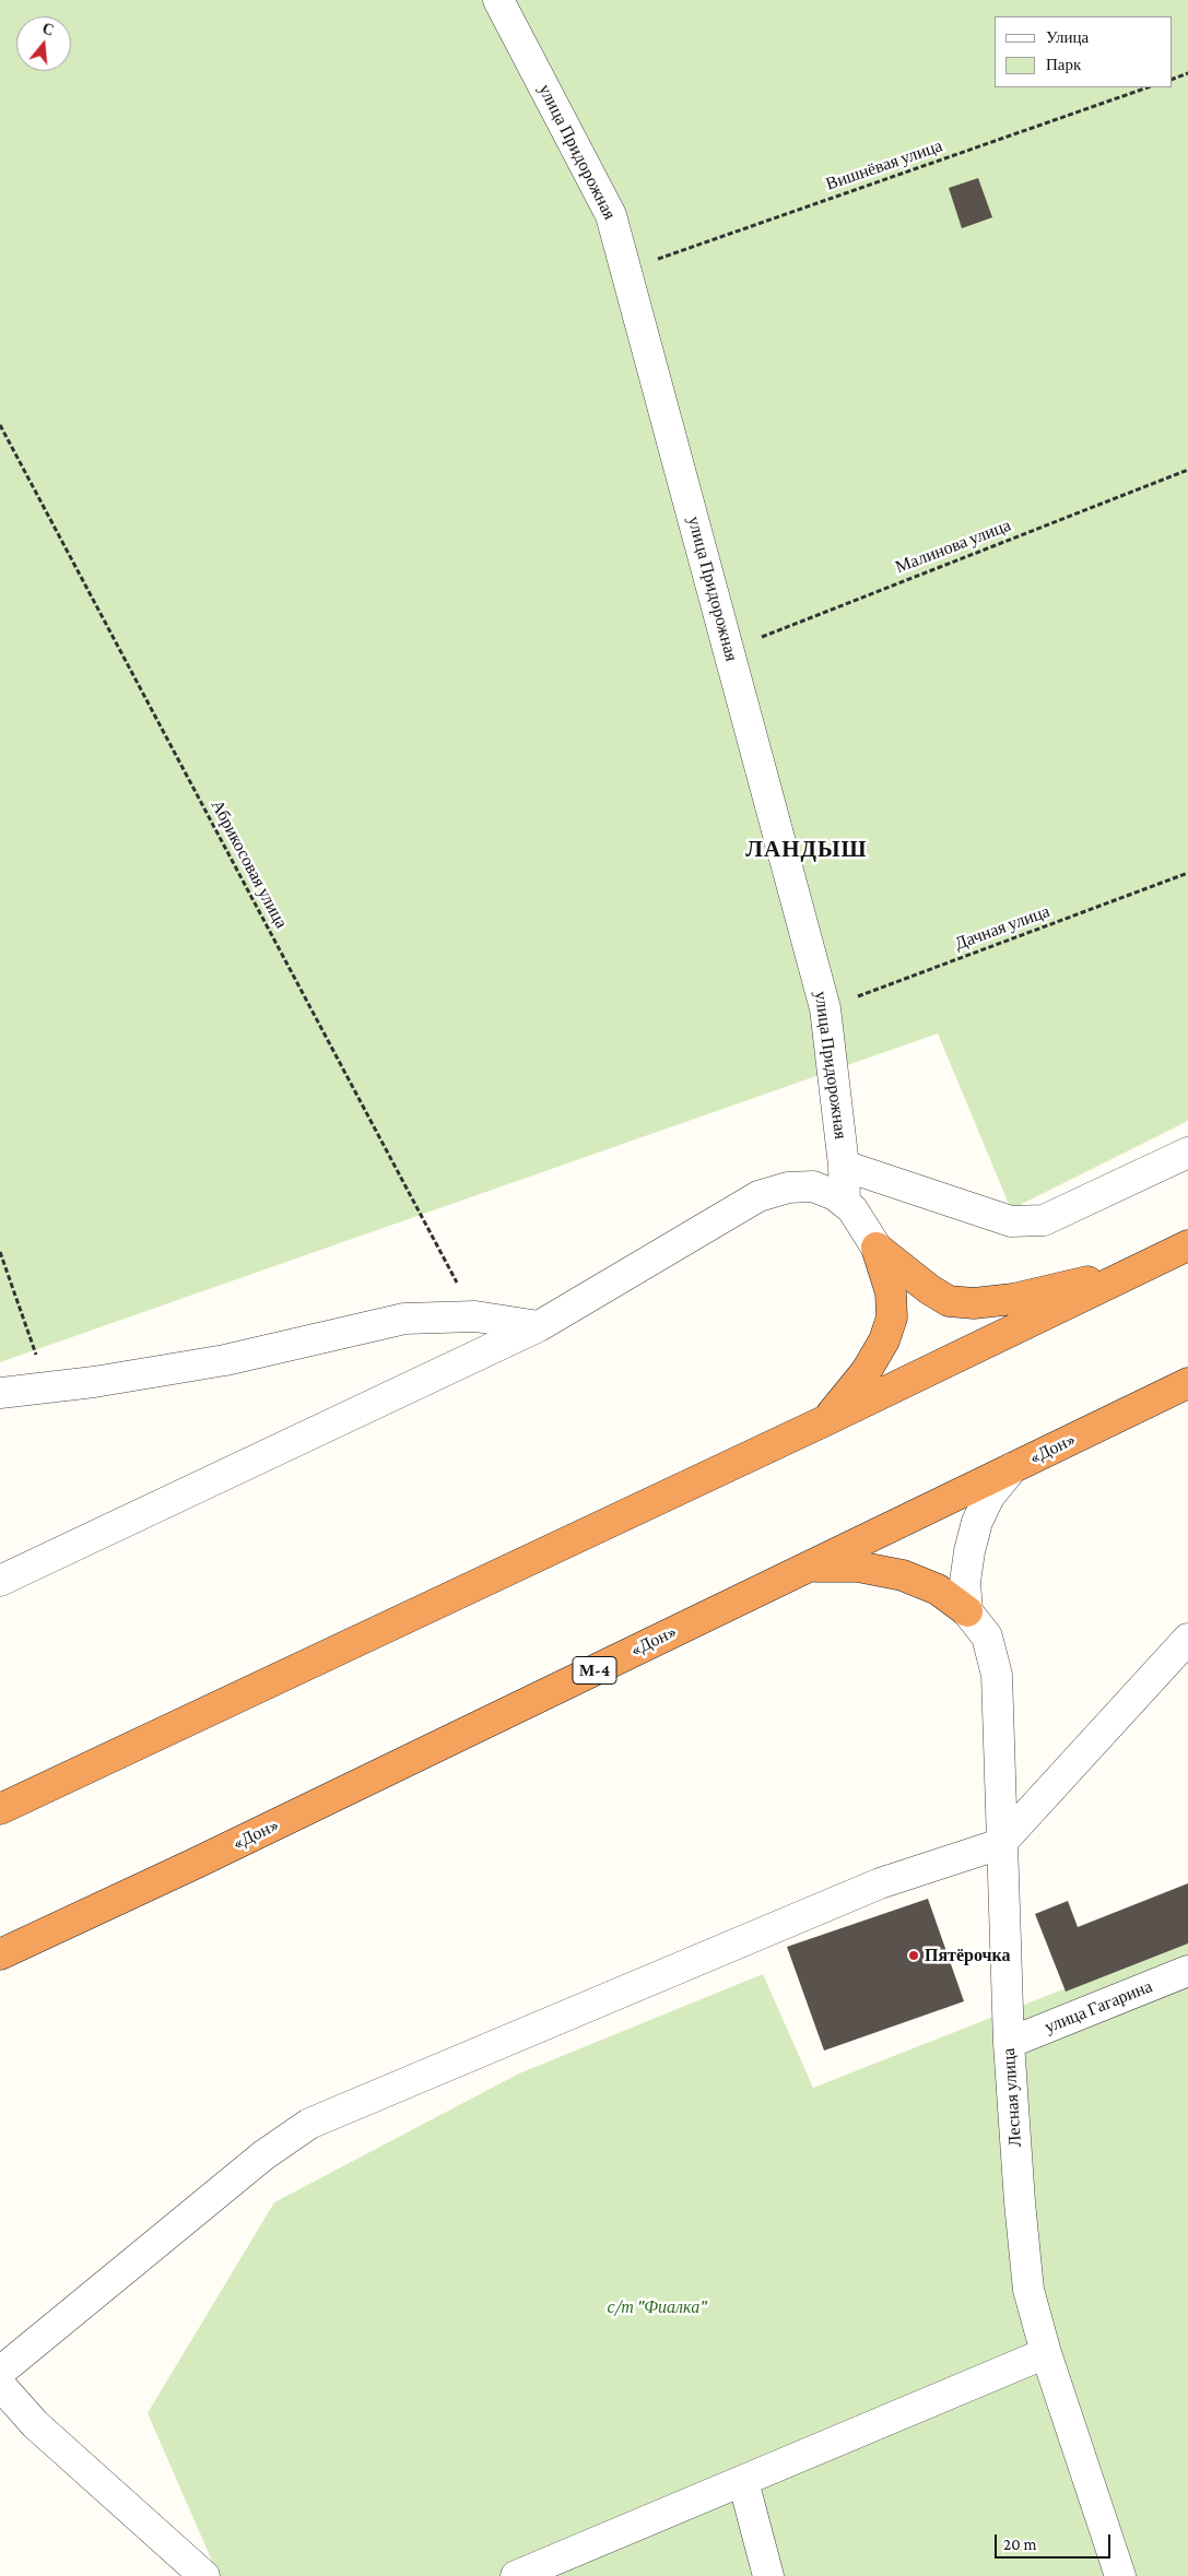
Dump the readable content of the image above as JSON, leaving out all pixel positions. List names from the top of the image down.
{
  "streets": {
    "highway": ["«Дон»", "М-4"],
    "street": ["улица Придорожная", "улица Гагарина", "Лесная улица"],
    "path": [
      "Вишнёвая улица",
      "Малинова улица",
      "Абрикосовая улица",
      "Дачная улица"
    ]
  },
  "crossings": [
    ["улица Придорожная", "Вишнёвая улица"],
    ["улица Придорожная", "Малинова улица"],
    ["улица Придорожная", "Дачная улица"],
    ["улица Гагарина", "Лесная улица"]
  ],
  "districts": ["ЛАНДЫШ"],
  "parks": ["с/т \"Фиалка\""],
  "places": ["Пятёрочка"],
  "legend": ["Улица", "Парк"],
  "scale_bar": "20 m",
  "north": "top"
}
